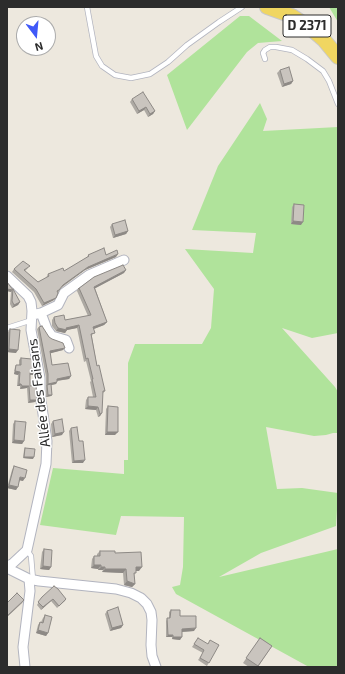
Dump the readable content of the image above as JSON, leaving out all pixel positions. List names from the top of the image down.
{
  "streets": {
    "main road": ["D 2371"],
    "street": ["Allée des Faisans"]
  },
  "north": "bottom"
}
